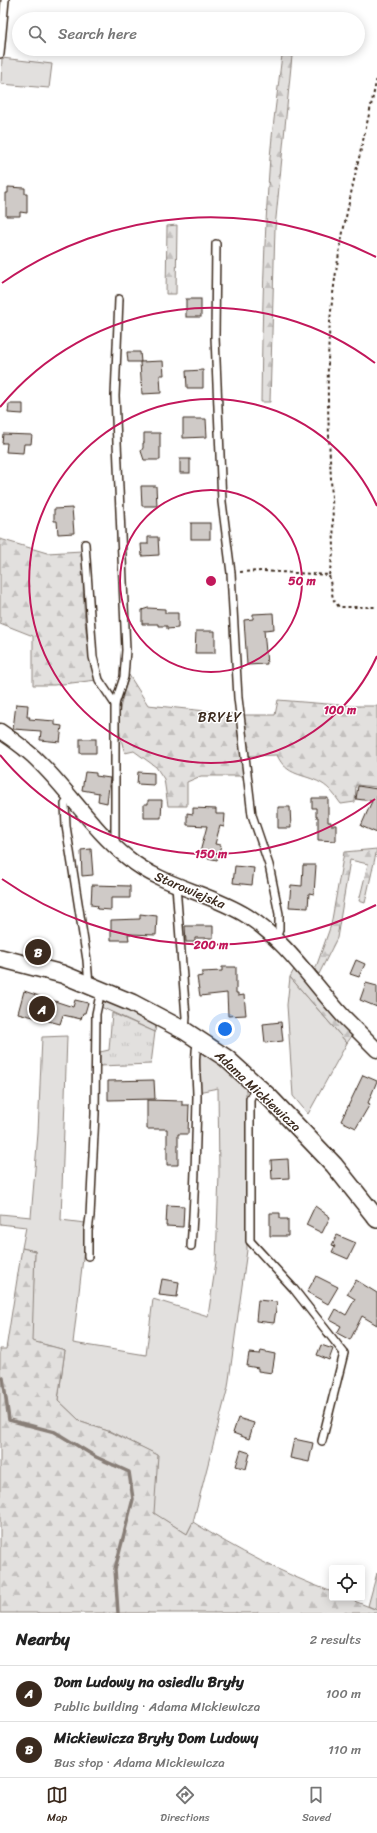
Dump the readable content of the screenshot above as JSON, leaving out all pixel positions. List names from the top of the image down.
{
  "streets": {
    "street": ["Starowiejska", "Adama Mickiewicza"]
  },
  "districts": ["BRYŁY"],
  "page": {
    "search": "Search here",
    "pins": ["B", "A"],
    "heading": ["Nearby", "2 results"],
    "list": [
      {
        "mark": "A",
        "name": "Dom Ludowy na osiedlu Bryły",
        "note": "Public building · Adama Mickiewicza",
        "value": "100 m"
      },
      {
        "mark": "B",
        "name": "Mickiewicza Bryły Dom Ludowy",
        "note": "Bus stop · Adama Mickiewicza",
        "value": "110 m"
      }
    ],
    "nav": ["Map", "Directions", "Saved"]
  },
  "rings": [
    "50 m",
    "100 m",
    "150 m",
    "200 m"
  ]
}
